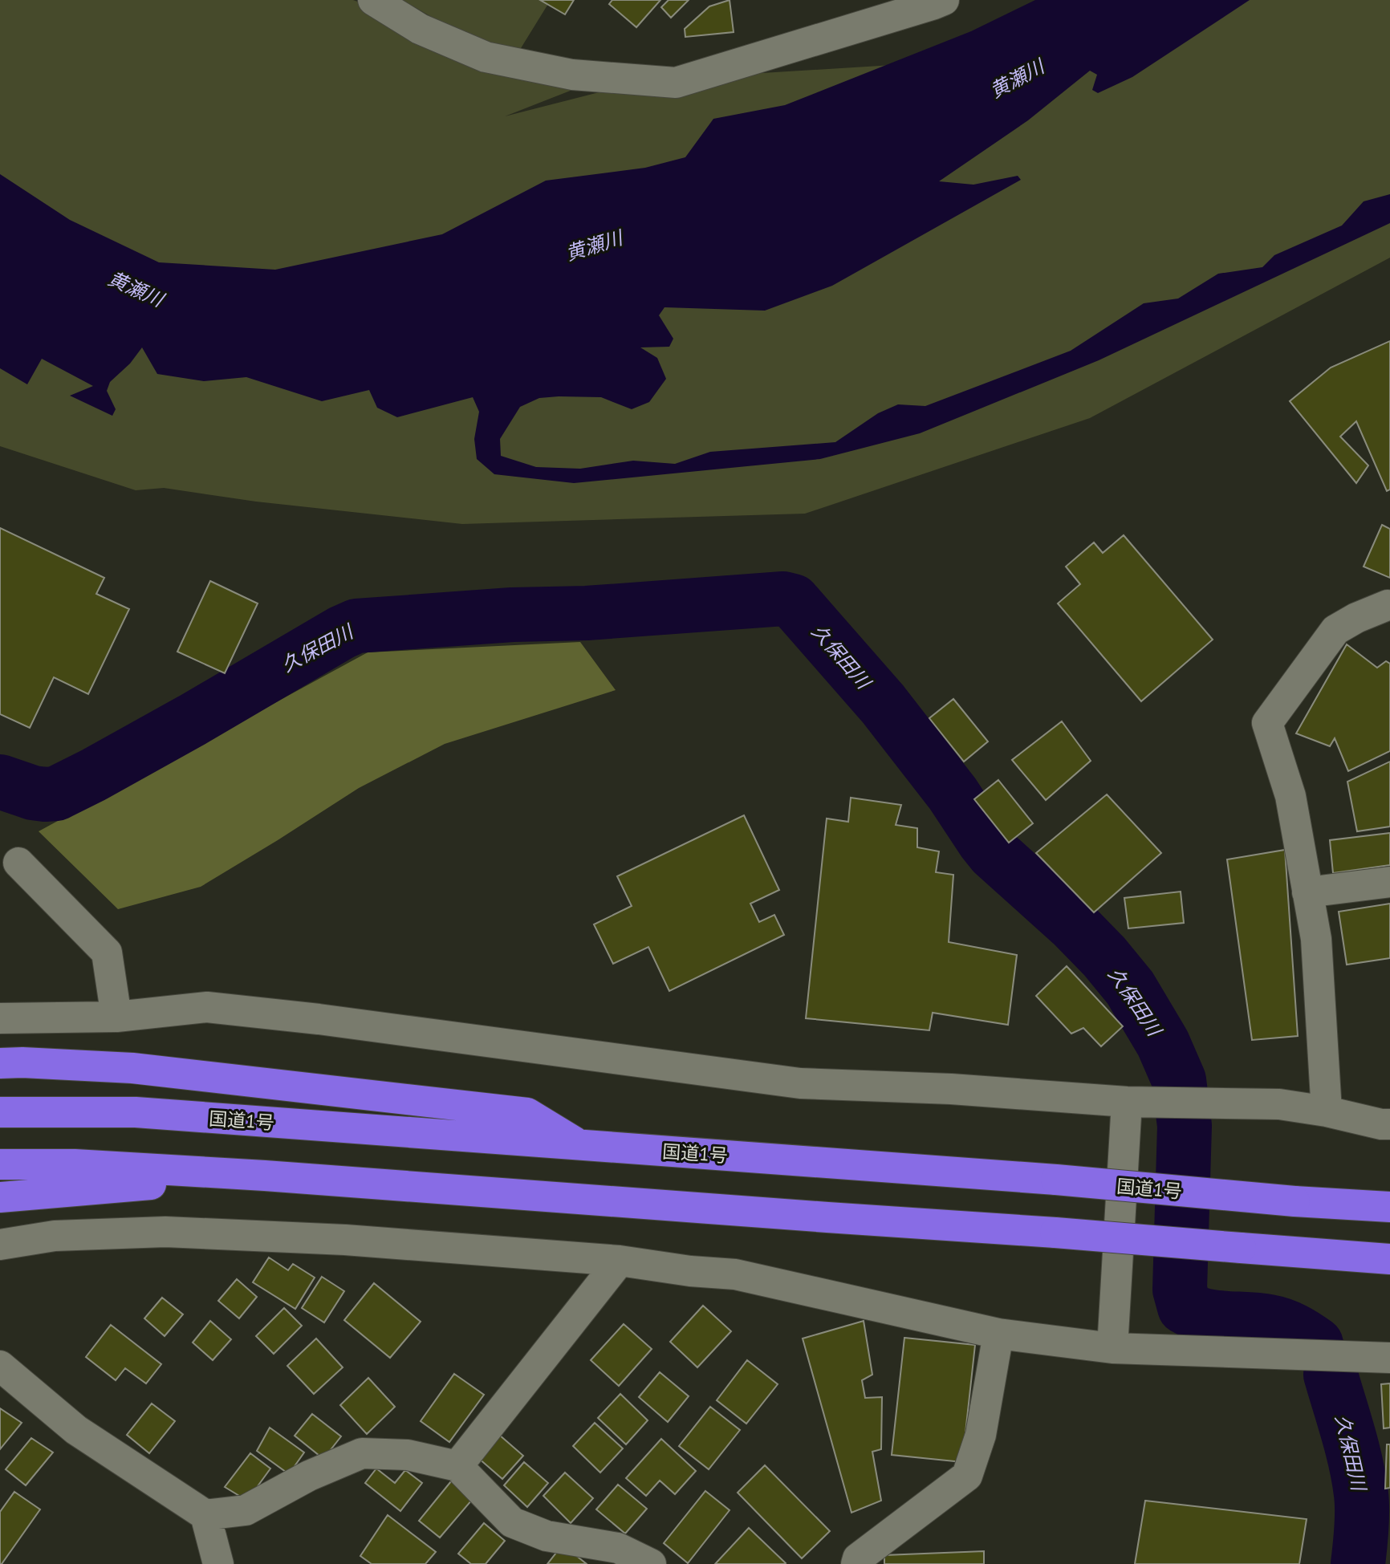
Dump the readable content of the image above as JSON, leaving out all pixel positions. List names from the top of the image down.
{
  "streets": {
    "highway": ["国道1号"]
  },
  "water": ["黄瀬川", "久保田川"]
}
